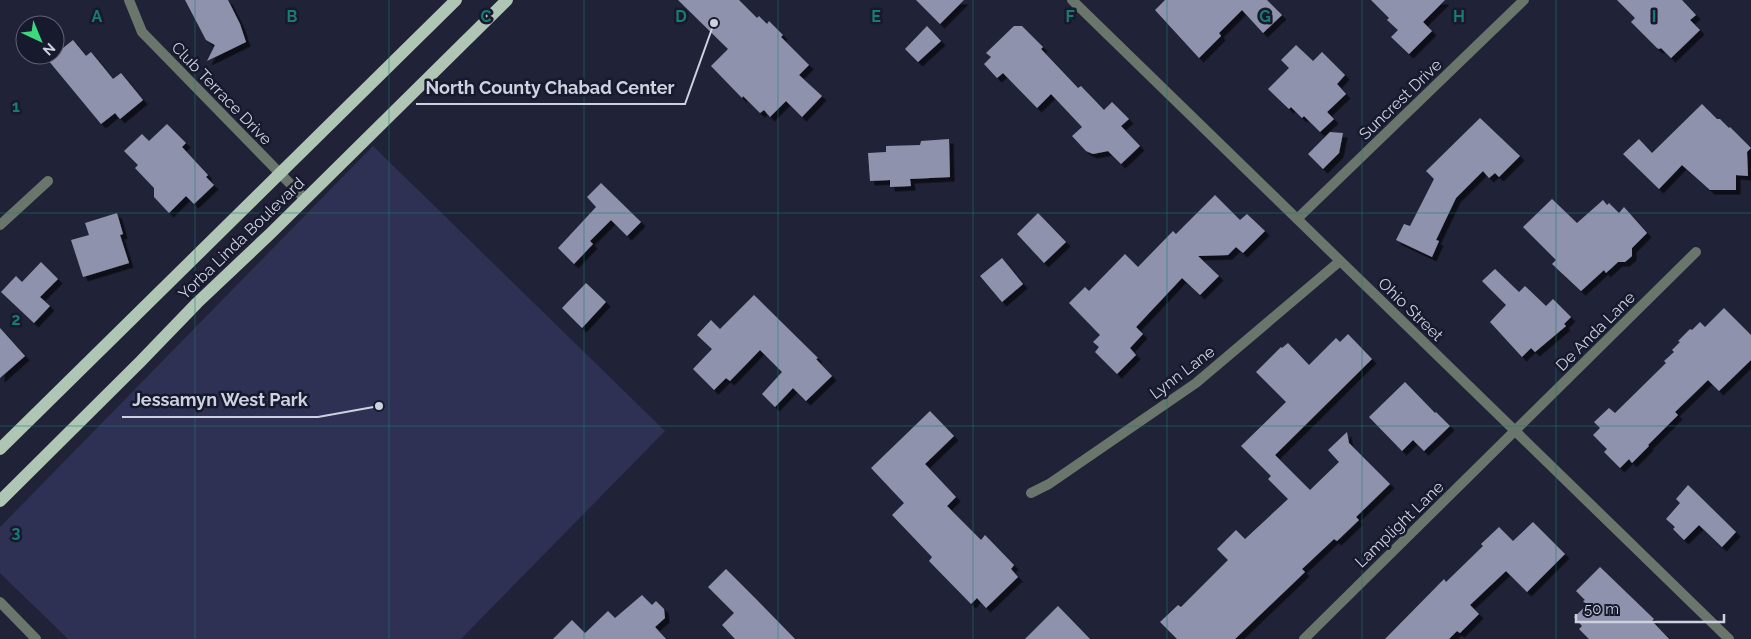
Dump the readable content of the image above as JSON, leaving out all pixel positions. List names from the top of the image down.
{
  "streets": {
    "main road": ["Yorba Linda Boulevard"],
    "street": [
      "Club Terrace Drive",
      "Suncrest Drive",
      "Ohio Street",
      "De Anda Lane",
      "Lynn Lane",
      "Lamplight Lane"
    ]
  },
  "crossings": [
    ["Club Terrace Drive", "Yorba Linda Boulevard"],
    ["Suncrest Drive", "Ohio Street"],
    ["Ohio Street", "De Anda Lane"],
    ["Ohio Street", "Lynn Lane"],
    ["Ohio Street", "Lamplight Lane"],
    ["De Anda Lane", "Lamplight Lane"]
  ],
  "places": ["North County Chabad Center", "Jessamyn West Park"],
  "scale_bar": "50 m",
  "north": "bottom right",
  "grid": {
    "columns": [
      "A",
      "B",
      "C",
      "D",
      "E",
      "F",
      "G",
      "H",
      "I"
    ],
    "rows": ["1", "2", "3"]
  }
}
